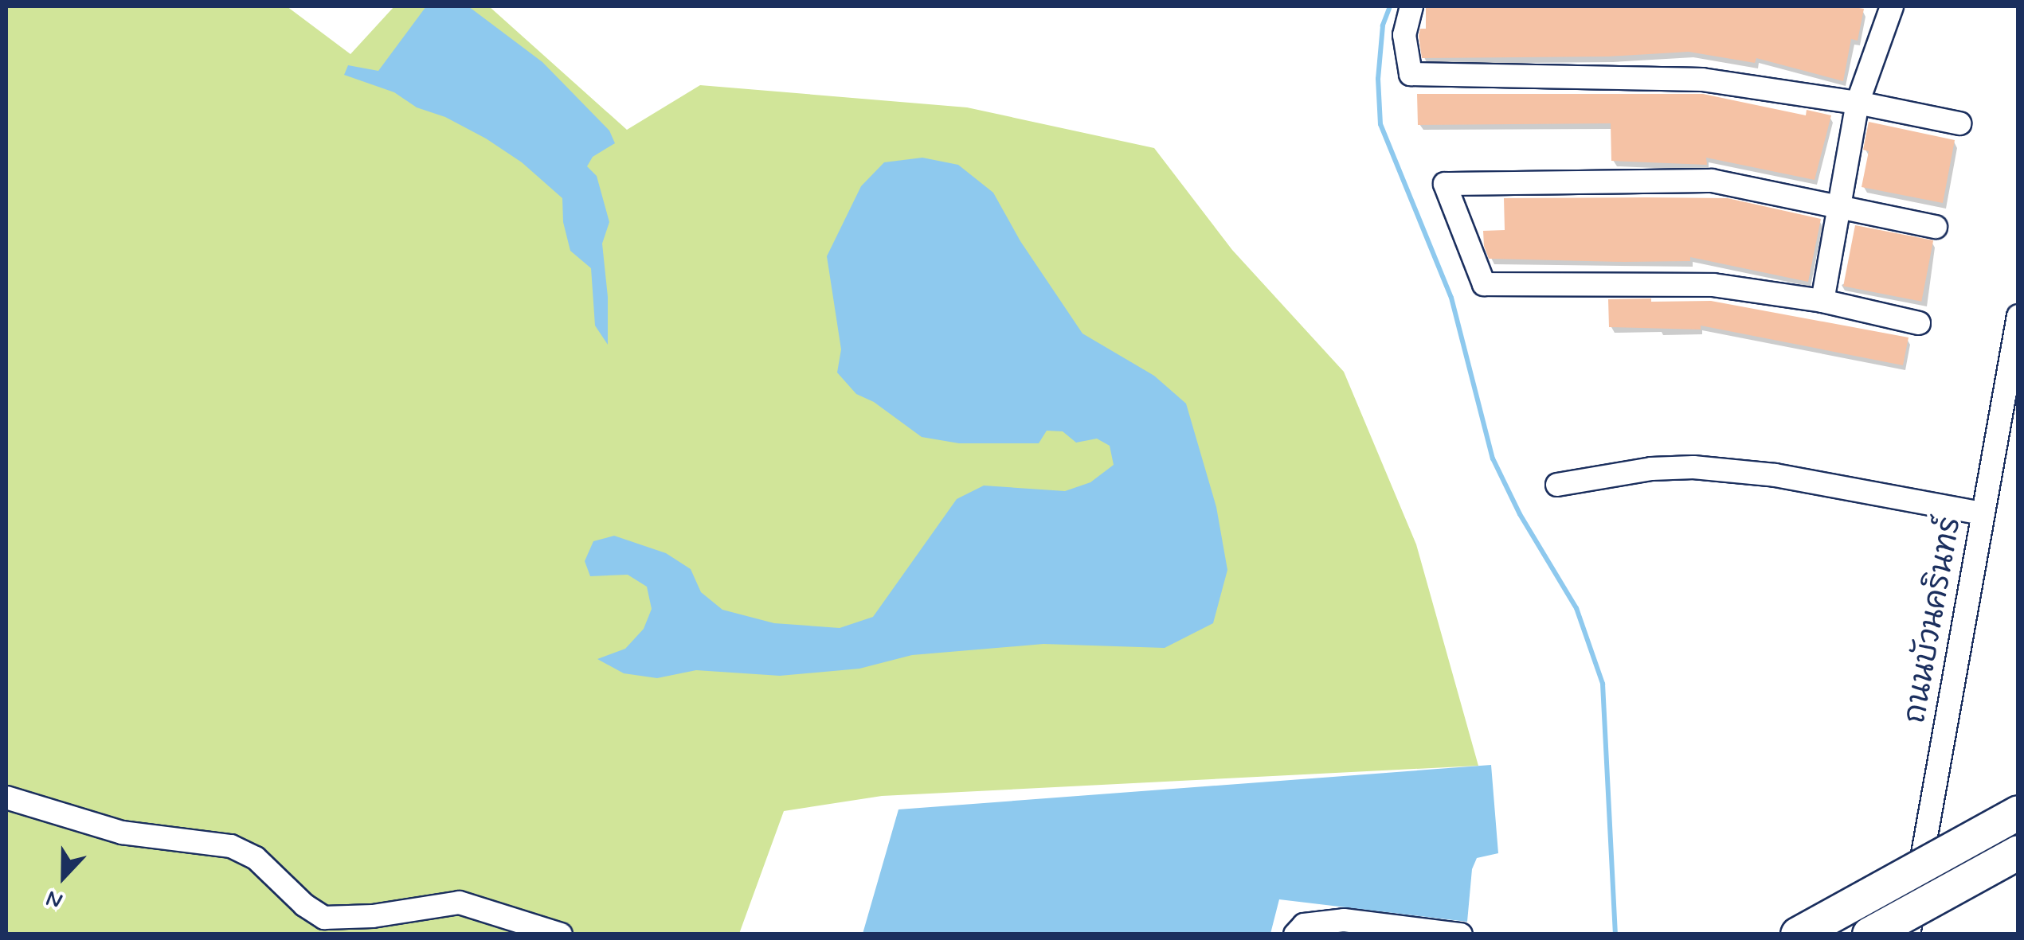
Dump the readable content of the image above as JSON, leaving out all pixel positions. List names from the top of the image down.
{
  "streets": {
    "street": ["ถนนบัวนครินทร์"]
  },
  "north": "bottom"
}
